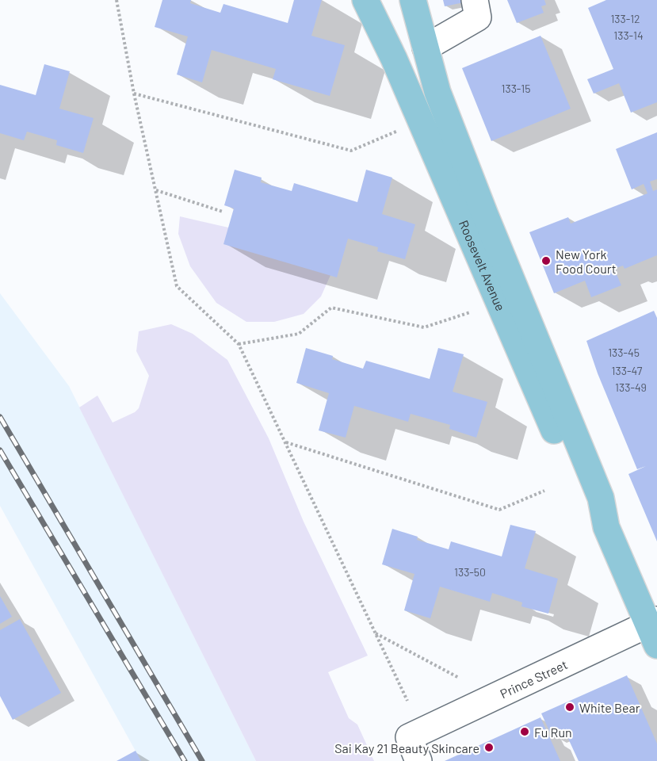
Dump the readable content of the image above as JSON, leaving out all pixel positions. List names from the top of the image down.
{
  "streets": {
    "main road": ["Roosevelt Avenue"],
    "street": ["Prince Street"]
  },
  "crossings": [
    ["Roosevelt Avenue", "Prince Street"]
  ],
  "places": [
    "New York Food Court",
    "White Bear",
    "Fu Run",
    "Sai Kay 21 Beauty Skincare"
  ],
  "house_numbers": [
    "133-12",
    "133-14",
    "133-15",
    "133-45",
    "133-47",
    "133-49",
    "133-50"
  ]
}
